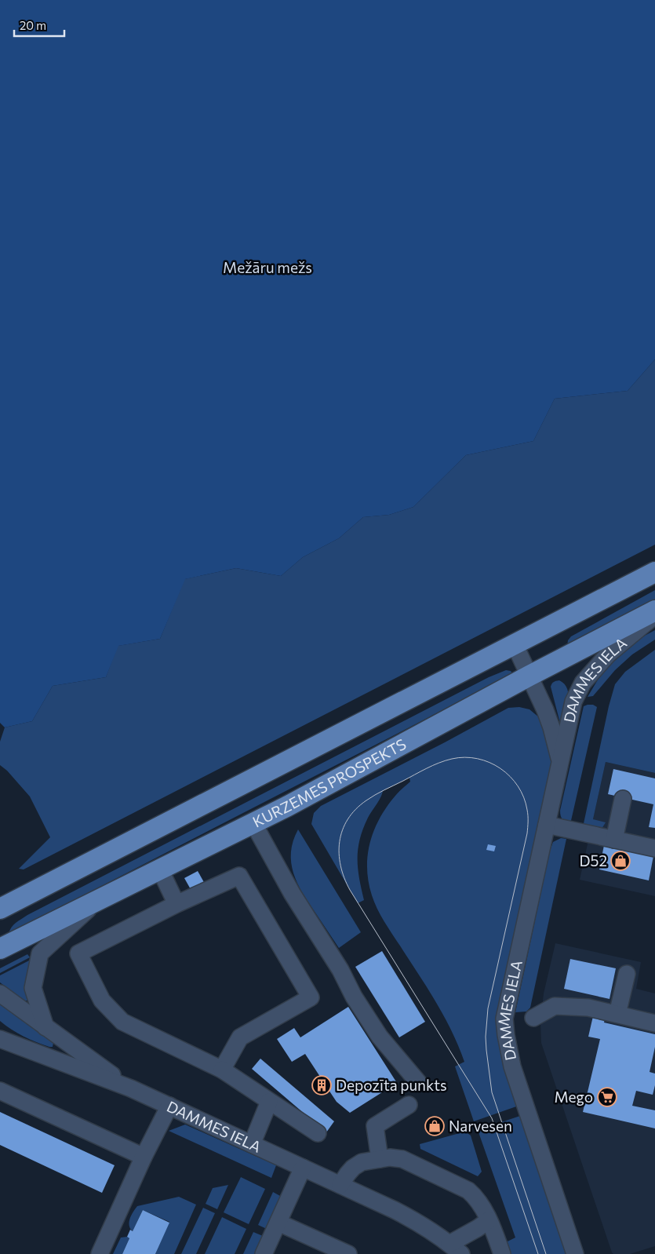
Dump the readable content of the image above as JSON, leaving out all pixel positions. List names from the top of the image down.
{
  "streets": {
    "main road": ["KURZEMES PROSPEKTS"],
    "street": ["DAMMES IELA"]
  },
  "crossings": [
    ["DAMMES IELA", "KURZEMES PROSPEKTS"]
  ],
  "parks": ["Mežāru mežs"],
  "places": {
    "shop": ["D52", "Narvesen"],
    "building": ["Depozīta punkts"],
    "supermarket": ["Mego"]
  },
  "scale_bar": "20 m"
}
